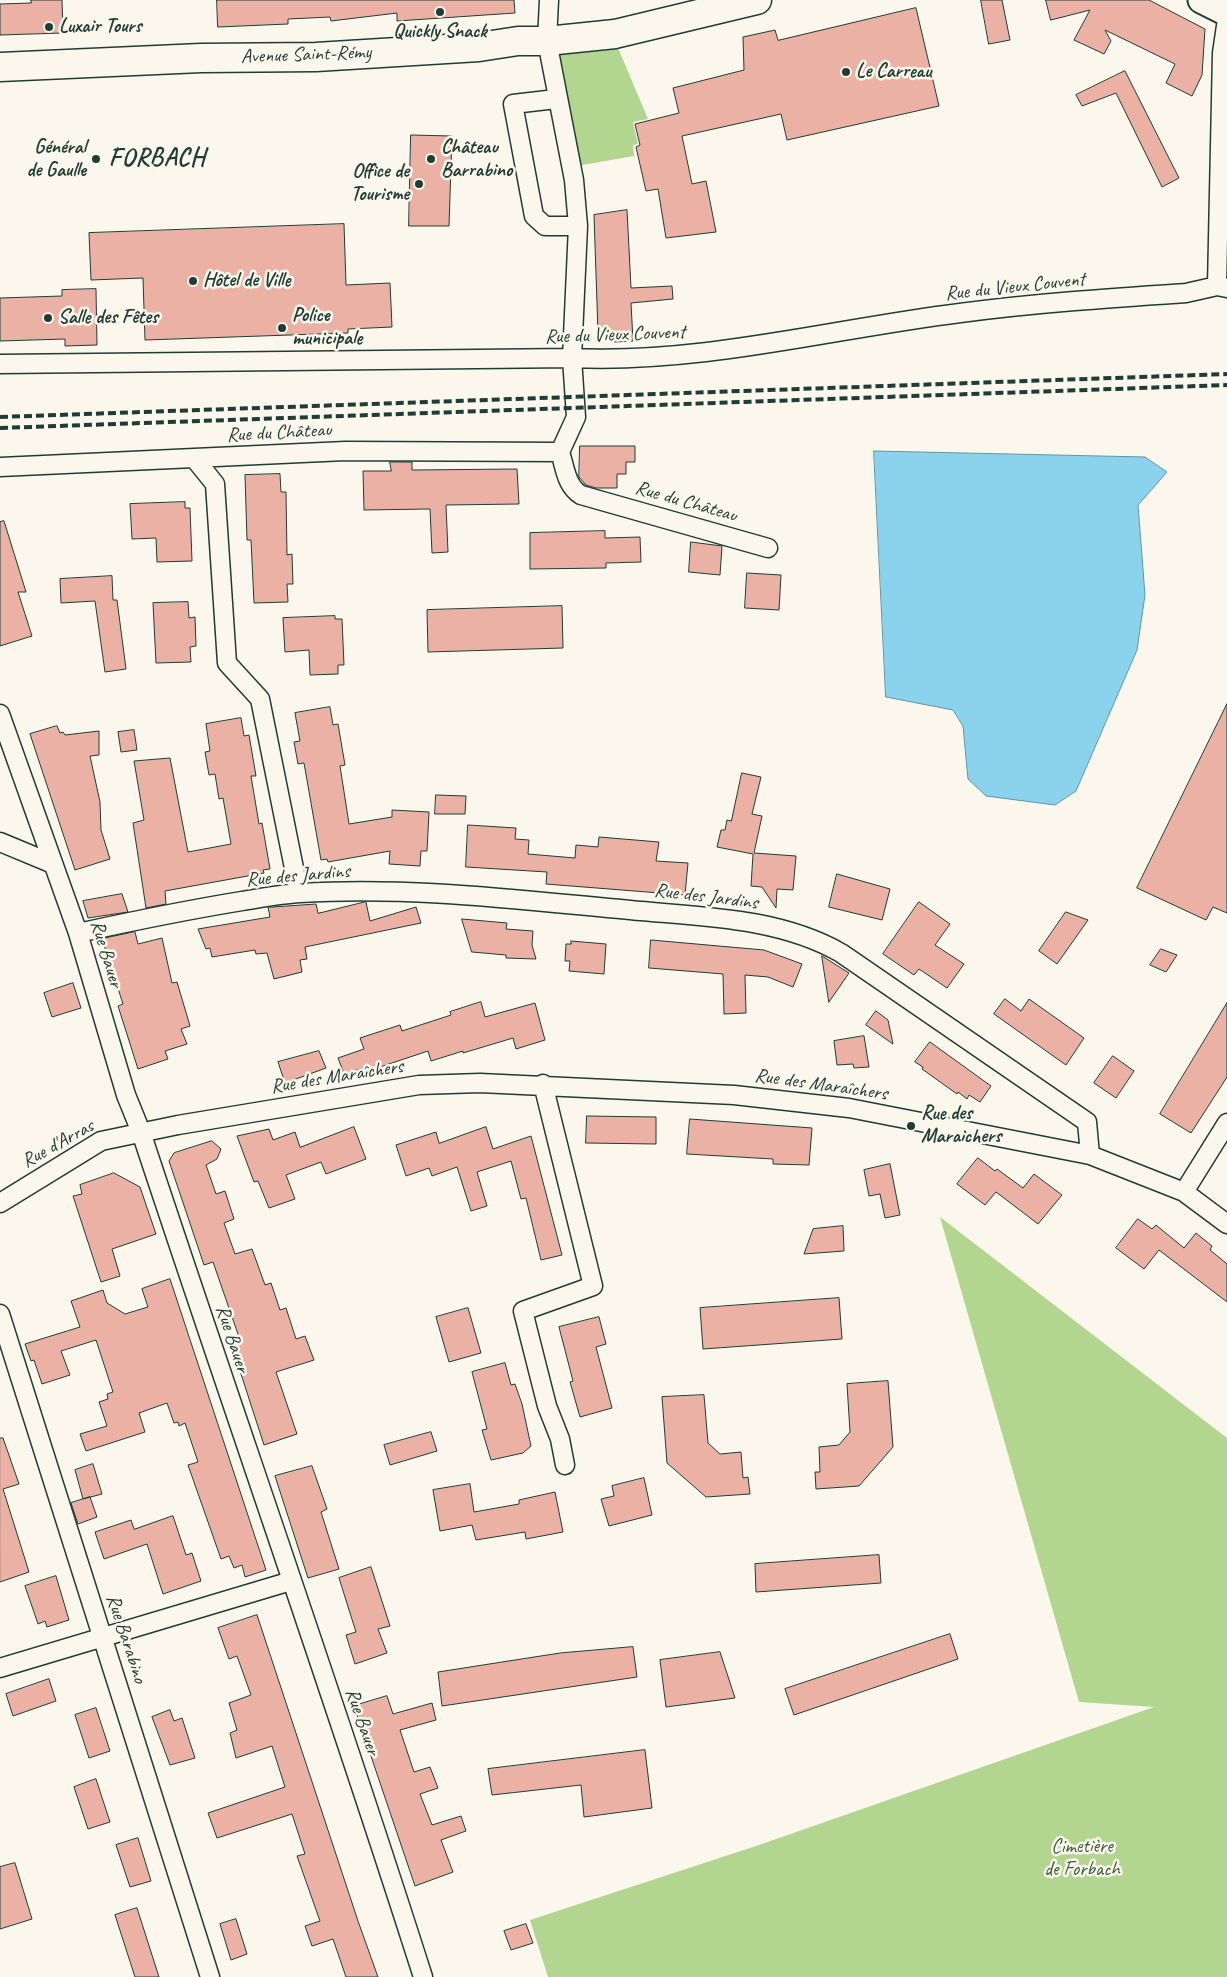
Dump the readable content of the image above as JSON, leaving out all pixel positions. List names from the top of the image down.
{
  "streets": {
    "main road": ["Avenue Saint-Rémy"],
    "street": [
      "Rue du Vieux Couvent",
      "Rue du Château",
      "Rue des Jardins",
      "Rue Bauer",
      "Rue des Maraîchers",
      "Rue d'Arras",
      "Rue Barabino"
    ]
  },
  "crossings": [
    ["Rue des Jardins", "Rue Bauer"],
    ["Rue des Jardins", "Rue des Maraîchers"],
    ["Rue Bauer", "Rue des Maraîchers"],
    ["Rue Bauer", "Rue d'Arras"],
    ["Rue des Maraîchers", "Rue d'Arras"]
  ],
  "districts": ["FORBACH"],
  "parks": ["Cimetière de Forbach"],
  "places": [
    "Quickly Snack",
    "Luxair Tours",
    "Le Carreau",
    "Général de Gaulle",
    "Château Barrabino",
    "Office de Tourisme",
    "Hôtel de Ville",
    "Salle des Fêtes",
    "Police municipale",
    "Rue des Maraichers"
  ]
}
